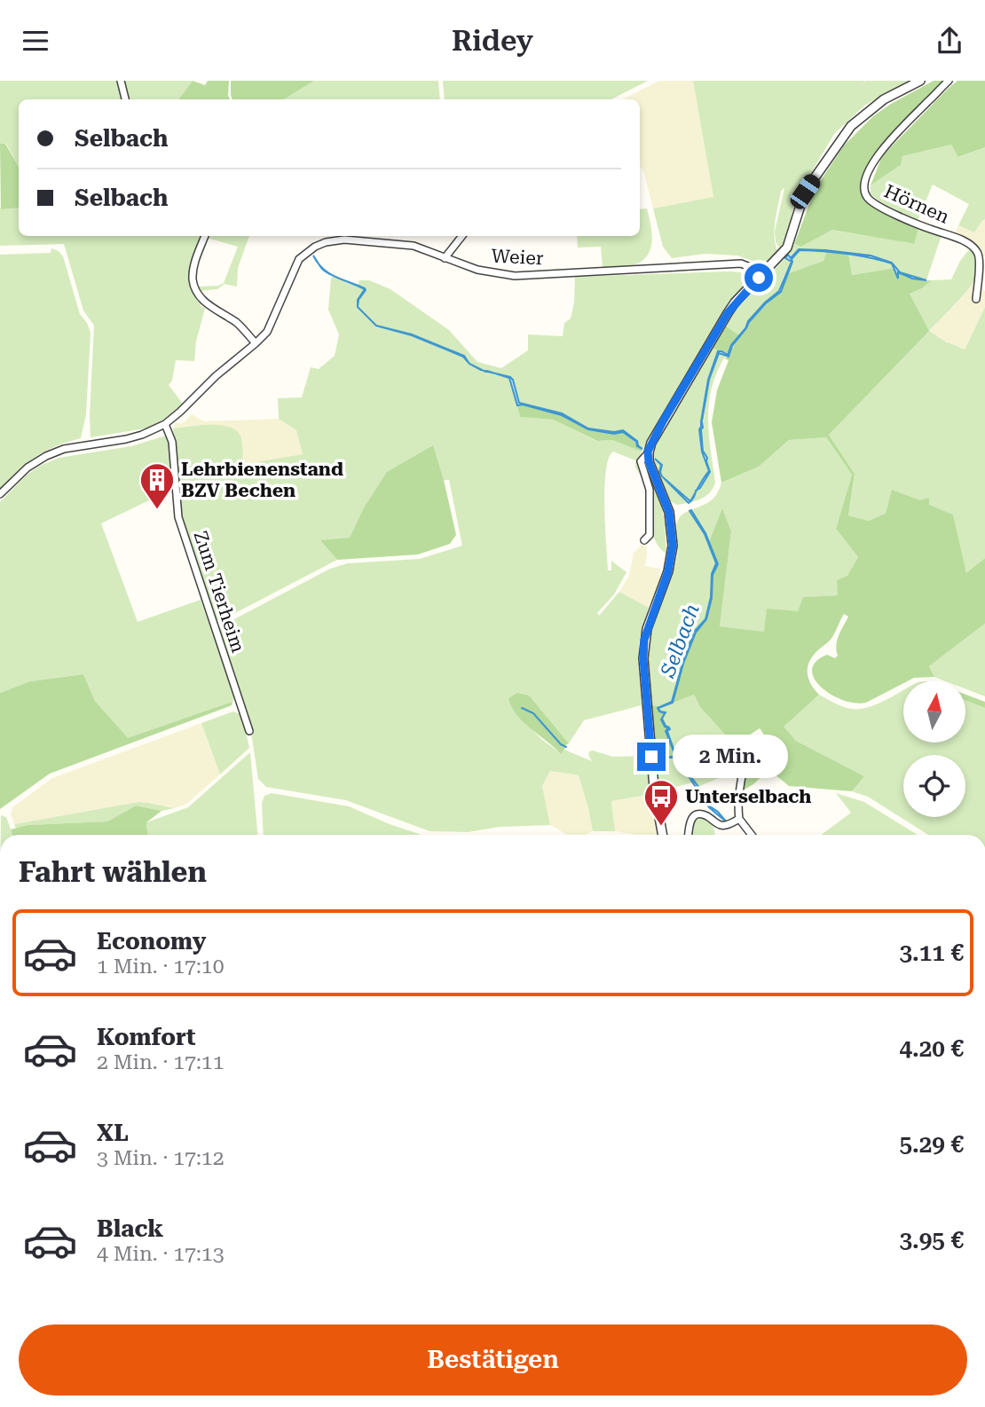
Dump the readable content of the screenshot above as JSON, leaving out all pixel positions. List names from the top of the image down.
{
  "streets": {
    "street": ["Hörnen", "Weier", "Zum Tierheim"]
  },
  "crossings": [
    ["Weier", "Zum Tierheim"]
  ],
  "water": ["Selbach"],
  "places": {
    "building": ["Lehrbienenstand BZV Bechen"],
    "bus stop": ["Unterselbach"]
  },
  "north": "top",
  "page": {
    "header": "Ridey",
    "banner": ["Selbach", "Selbach"],
    "bubble": "2 Min.",
    "heading": "Fahrt wählen",
    "list": [
      {
        "name": "Economy",
        "note": "1 Min. · 17:10",
        "value": "3.11 €"
      },
      {
        "name": "Komfort",
        "note": "2 Min. · 17:11",
        "value": "4.20 €"
      },
      {
        "name": "XL",
        "note": "3 Min. · 17:12",
        "value": "5.29 €"
      },
      {
        "name": "Black",
        "note": "4 Min. · 17:13",
        "value": "3.95 €"
      }
    ],
    "buttons": "Bestätigen"
  }
}
